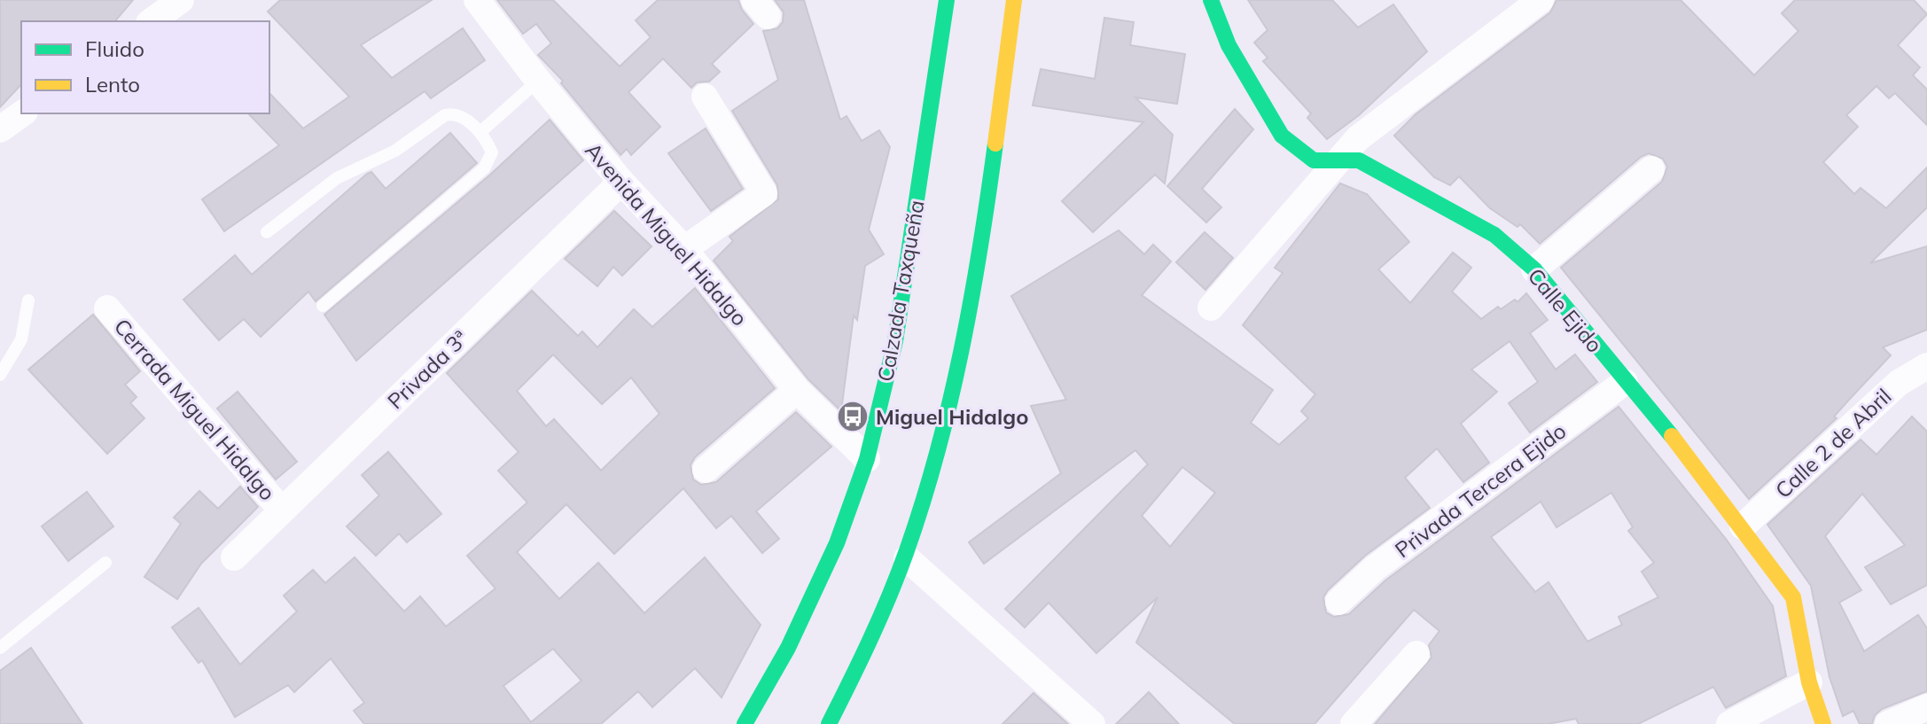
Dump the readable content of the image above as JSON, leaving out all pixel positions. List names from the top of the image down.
{
  "streets": {
    "main road": ["Calzada Taxqueña", "Calle Ejido"],
    "street": [
      "Avenida Miguel Hidalgo",
      "Privada 3ª",
      "Cerrada Miguel Hidalgo",
      "Calle 2 de Abril",
      "Privada Tercera Ejido"
    ]
  },
  "crossings": [
    ["Avenida Miguel Hidalgo", "Calzada Taxqueña"],
    ["Avenida Miguel Hidalgo", "Privada 3ª"],
    ["Calle Ejido", "Calle 2 de Abril"],
    ["Calle Ejido", "Privada Tercera Ejido"],
    ["Privada 3ª", "Cerrada Miguel Hidalgo"]
  ],
  "places": {
    "bus stop": ["Miguel Hidalgo"]
  },
  "legend": ["Fluido", "Lento"]
}
